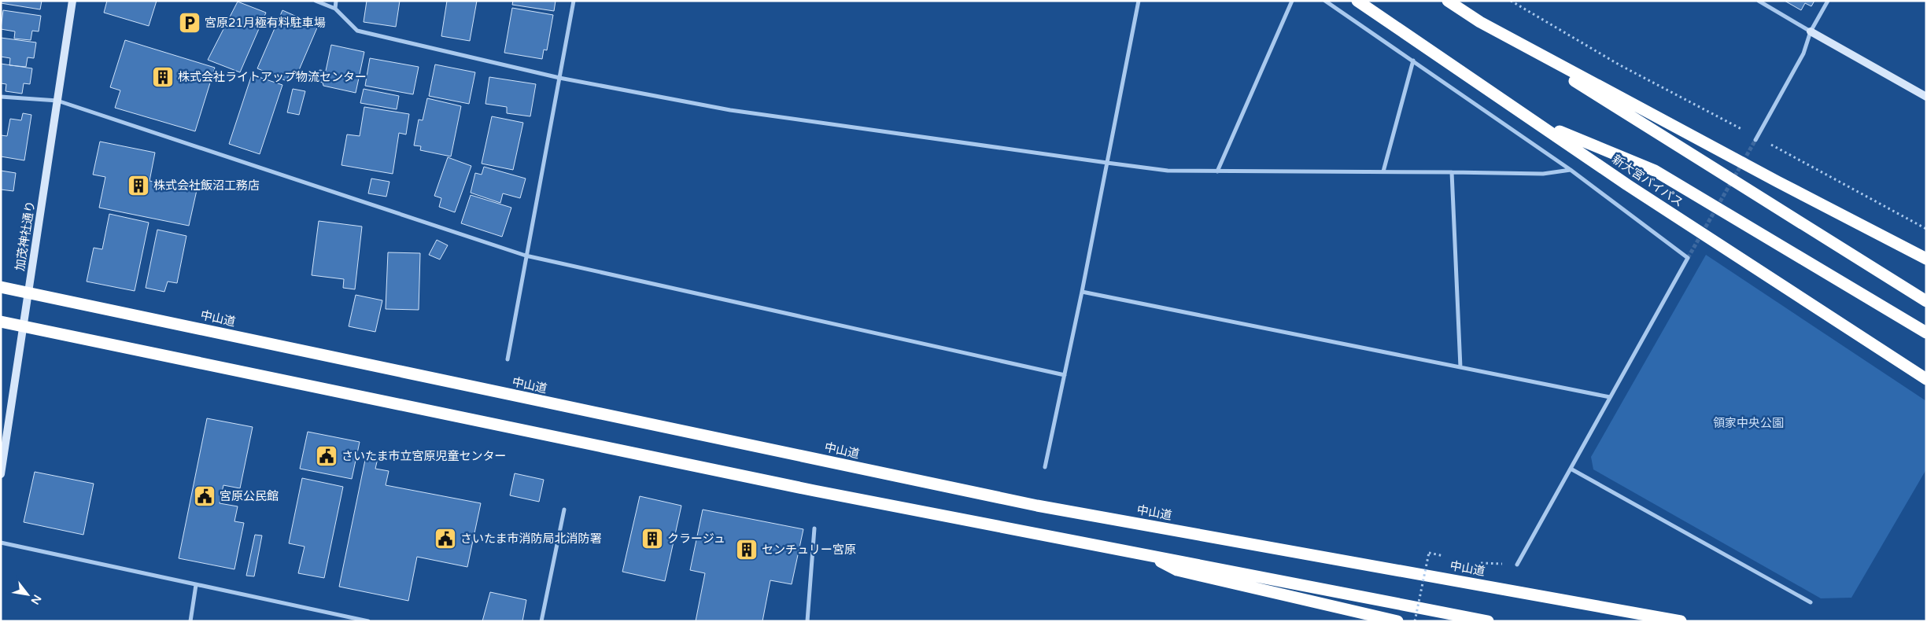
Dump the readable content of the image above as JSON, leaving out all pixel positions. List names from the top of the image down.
{
  "streets": {
    "highway": ["新大宮バイパス", "中山道"],
    "street": ["加茂神社通り"]
  },
  "crossings": [
    ["加茂神社通り", "中山道"]
  ],
  "parks": ["領家中央公園"],
  "places": {
    "parking": ["宮原21月極有料駐車場"],
    "building": [
      "株式会社ライトアップ物流センター",
      "株式会社飯沼工務店",
      "クラージュ",
      "センチュリー宮原"
    ],
    "public building": ["さいたま市立宮原児童センター", "宮原公民館", "さいたま市消防局北消防署"]
  },
  "north": "bottom right"
}
